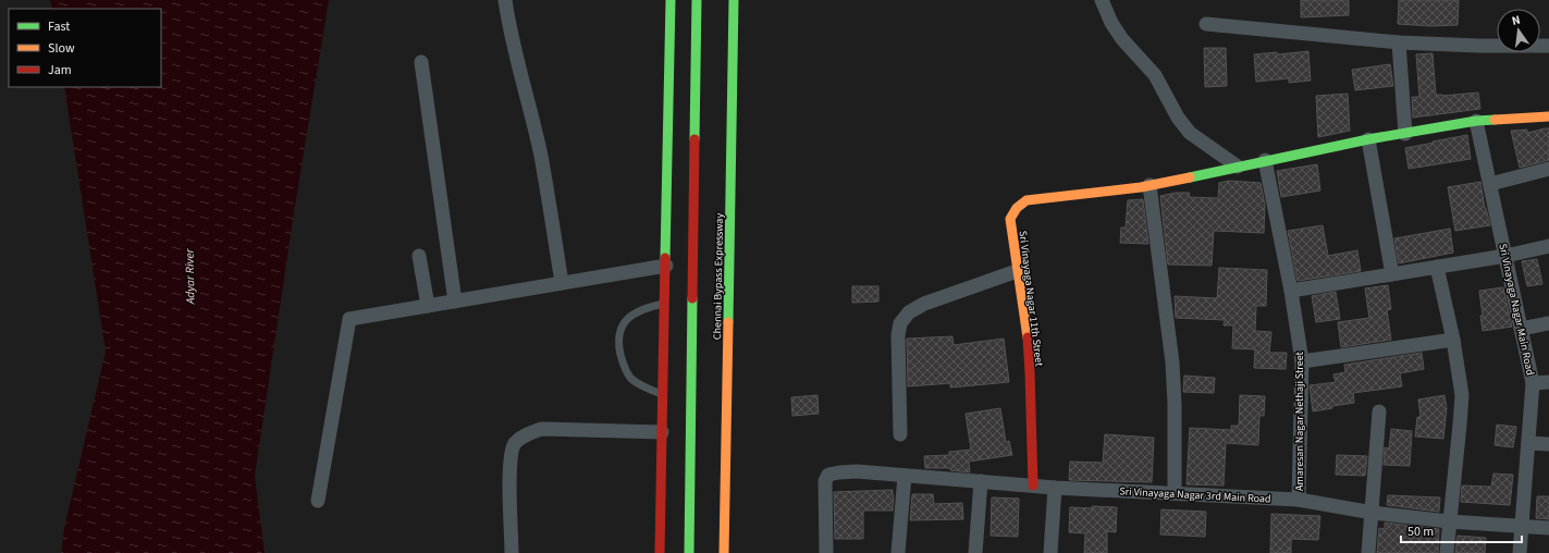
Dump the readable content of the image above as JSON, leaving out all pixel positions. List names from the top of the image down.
{
  "streets": {
    "main road": ["Chennai Bypass Expressway", "Sri Vinayaga Nagar 11th Street"],
    "street": ["Sri Vinayaga Nagar Main Road", "Amaresan Nagar Nethaji Street", "Sri Vinayaga Nagar 3rd Main Road"]
  },
  "crossings": [
    ["Sri Vinayaga Nagar 11th Street", "Sri Vinayaga Nagar 3rd Main Road"],
    ["Sri Vinayaga Nagar Main Road", "Sri Vinayaga Nagar 3rd Main Road"],
    ["Amaresan Nagar Nethaji Street", "Sri Vinayaga Nagar 3rd Main Road"]
  ],
  "water": ["Adyar River"],
  "legend": ["Fast", "Slow", "Jam"],
  "scale_bar": "50 m",
  "north": "top"
}
